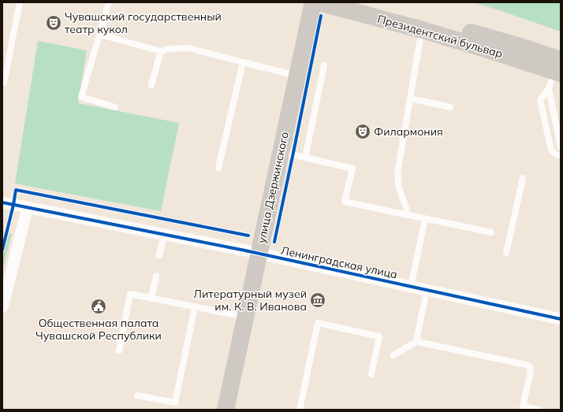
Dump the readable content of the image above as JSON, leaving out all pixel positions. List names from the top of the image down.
{
  "streets": {
    "main road": ["Президентский бульвар", "улица Дзержинского"],
    "street": ["Ленинградская улица"]
  },
  "crossings": [
    ["улица Дзержинского", "Ленинградская улица"]
  ],
  "places": {
    "theatre": ["Чувашский государственный театр кукол", "Филармония"],
    "museum": ["Литературный музей им. К. В. Иванова"],
    "public building": ["Общественная палата Чувашской Республики"]
  }
}
